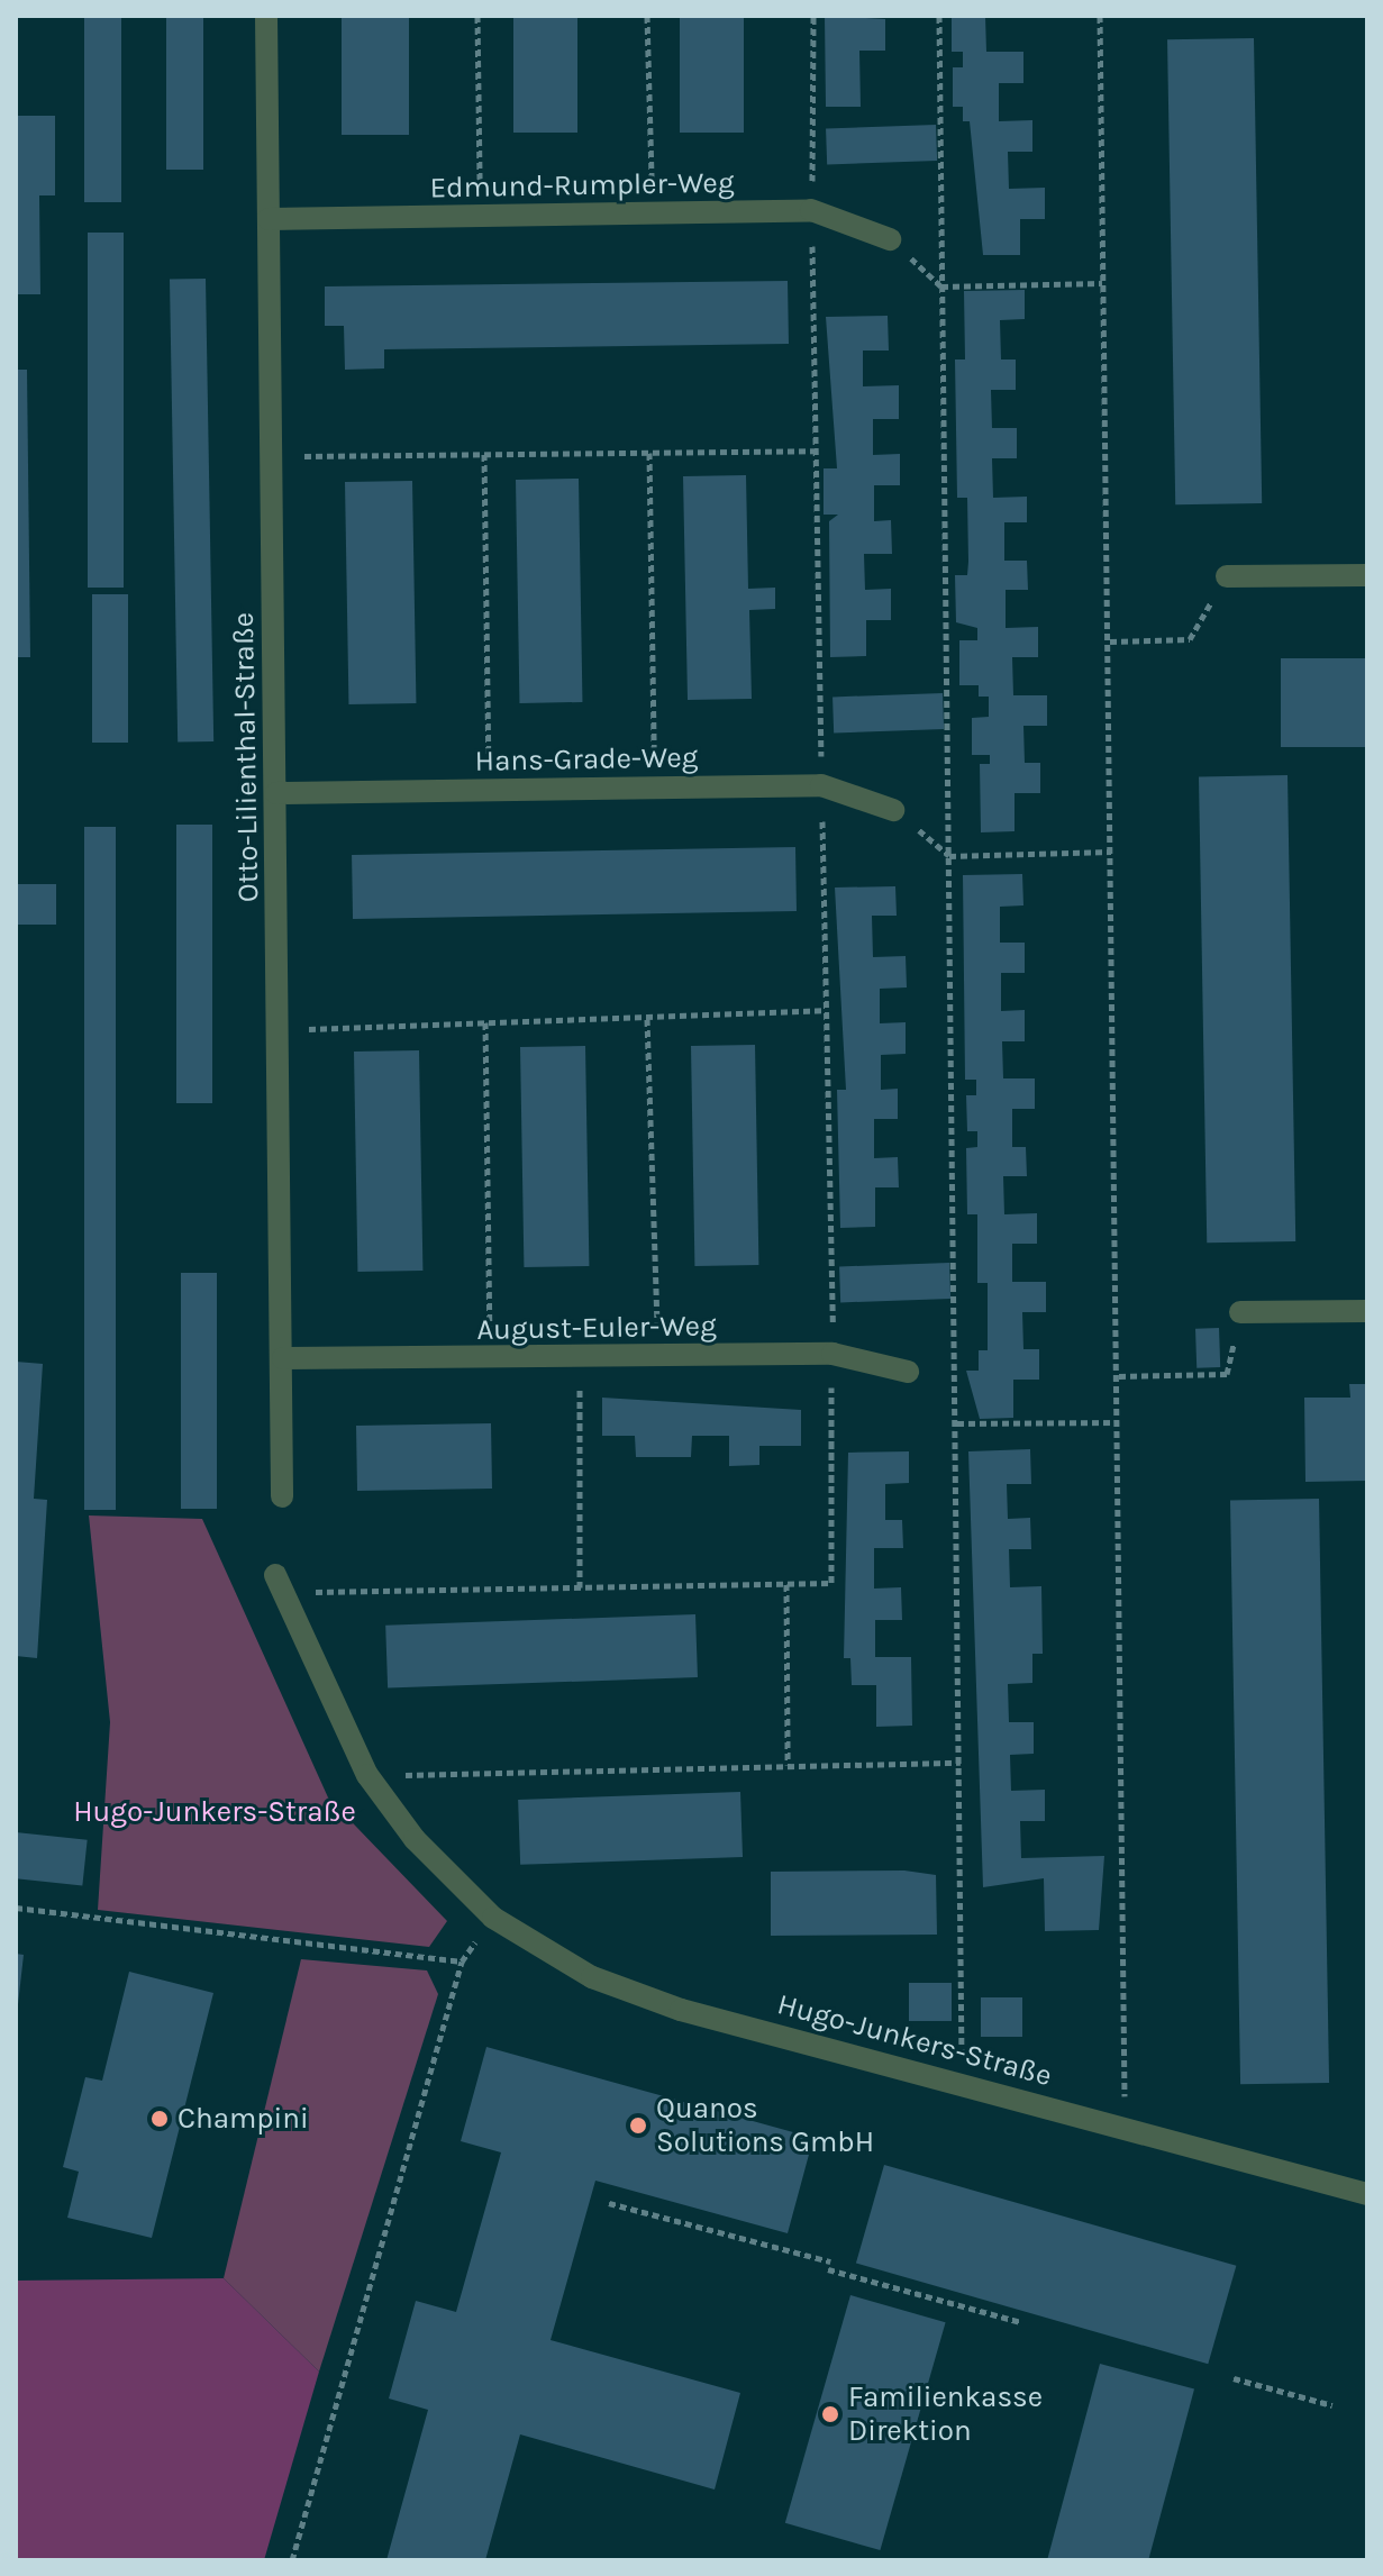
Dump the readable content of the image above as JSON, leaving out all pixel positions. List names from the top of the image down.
{
  "streets": {
    "street": [
      "Edmund-Rumpler-Weg",
      "Otto-Lilienthal-Straße",
      "Hans-Grade-Weg",
      "August-Euler-Weg",
      "Hugo-Junkers-Straße"
    ]
  },
  "crossings": [
    ["Edmund-Rumpler-Weg", "Otto-Lilienthal-Straße"],
    ["Otto-Lilienthal-Straße", "Hans-Grade-Weg"],
    ["Otto-Lilienthal-Straße", "August-Euler-Weg"]
  ],
  "parks": ["Hugo-Junkers-Straße"],
  "places": ["Champini", "Quanos Solutions GmbH", "Familienkasse Direktion"]
}
